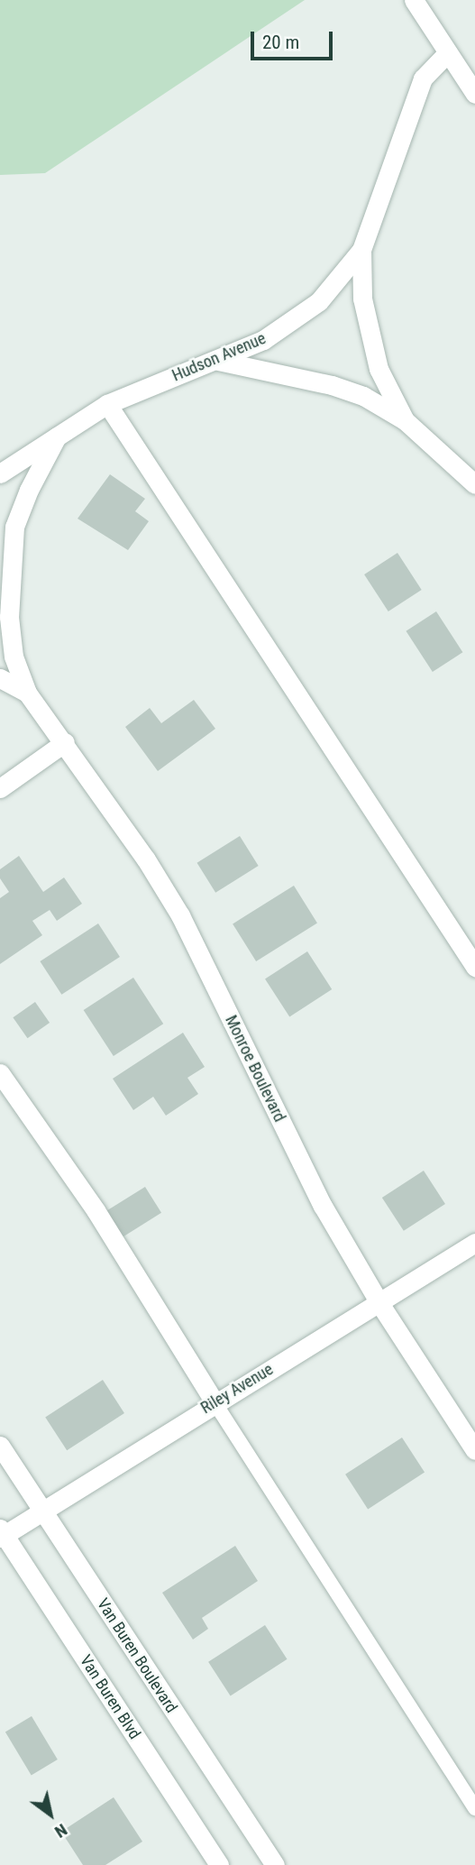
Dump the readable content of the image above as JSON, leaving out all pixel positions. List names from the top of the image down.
{
  "streets": {
    "street": [
      "Hudson Avenue",
      "Monroe Boulevard",
      "Riley Avenue",
      "Van Buren Boulevard",
      "Van Buren Blvd"
    ]
  },
  "crossings": [
    ["Hudson Avenue", "Monroe Boulevard"],
    ["Monroe Boulevard", "Riley Avenue"],
    ["Riley Avenue", "Van Buren Boulevard"],
    ["Riley Avenue", "Van Buren Blvd"]
  ],
  "scale_bar": "20 m",
  "north": "bottom right"
}
